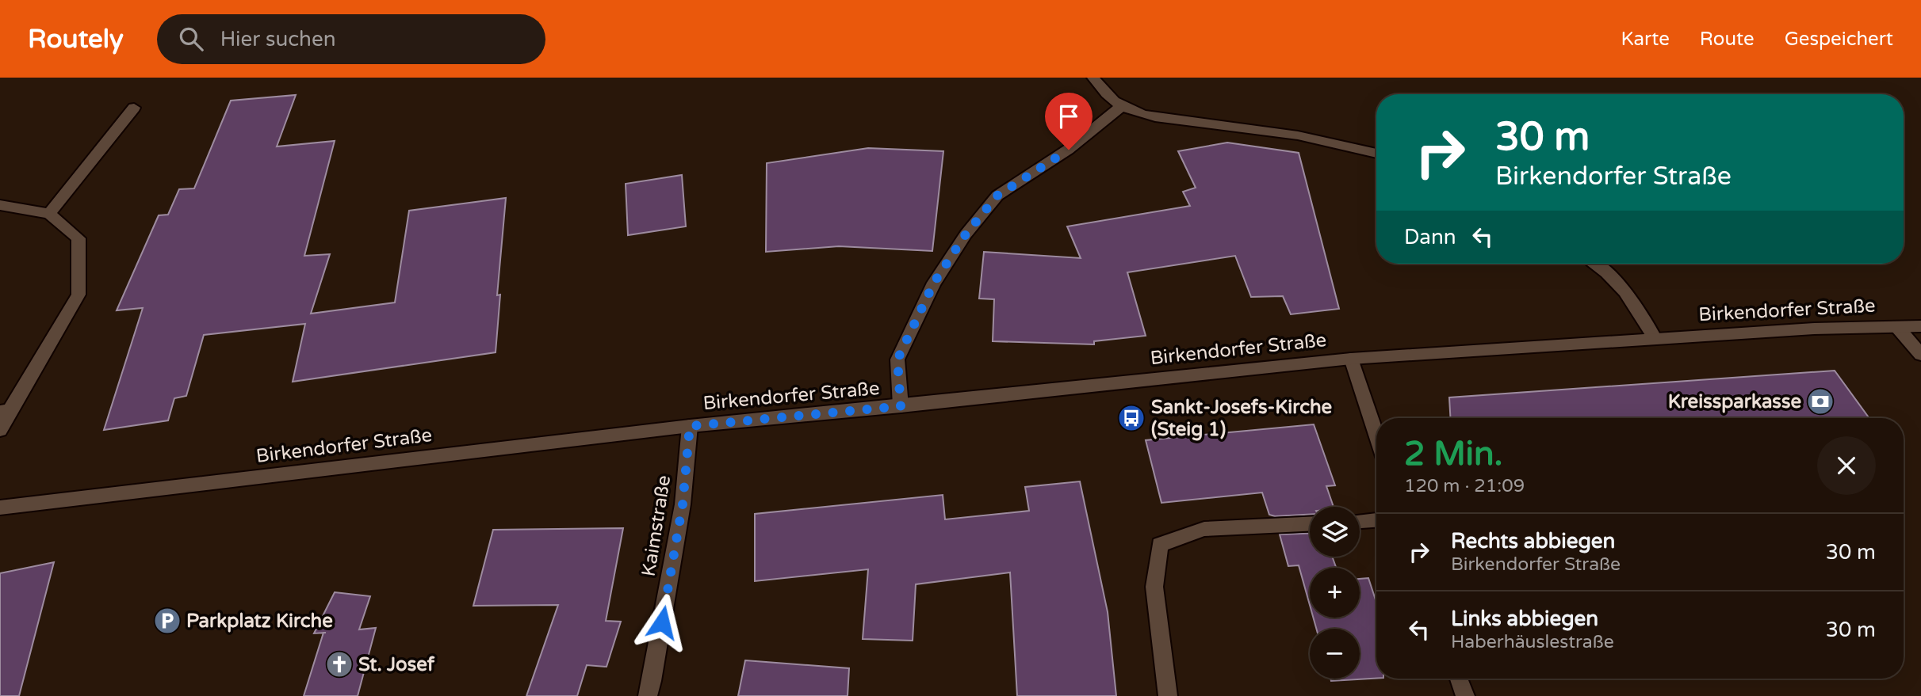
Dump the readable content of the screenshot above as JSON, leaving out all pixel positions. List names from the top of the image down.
{
  "streets": {
    "street": ["Birkendorfer Straße", "Kaimstraße"]
  },
  "crossings": [
    ["Birkendorfer Straße", "Kaimstraße"]
  ],
  "places": {
    "bank": ["Kreissparkasse"],
    "bus stop": ["Sankt-Josefs-Kirche (Steig 1)"],
    "parking": ["Parkplatz Kirche"],
    "church": ["St. Josef"]
  },
  "page": {
    "header": "Routely",
    "search": "Hier suchen",
    "nav": ["Karte", "Route", "Gespeichert"],
    "turn": ["30 m", "Birkendorfer Straße"],
    "then": "Dann",
    "heading": ["2 Min.", "120 m · 21:09"],
    "map_buttons": ["+", "−"],
    "list": [
      {
        "name": "Rechts abbiegen",
        "note": "Birkendorfer Straße",
        "value": "30 m"
      },
      {
        "name": "Links abbiegen",
        "note": "Haberhäuslestraße",
        "value": "30 m"
      }
    ]
  }
}
